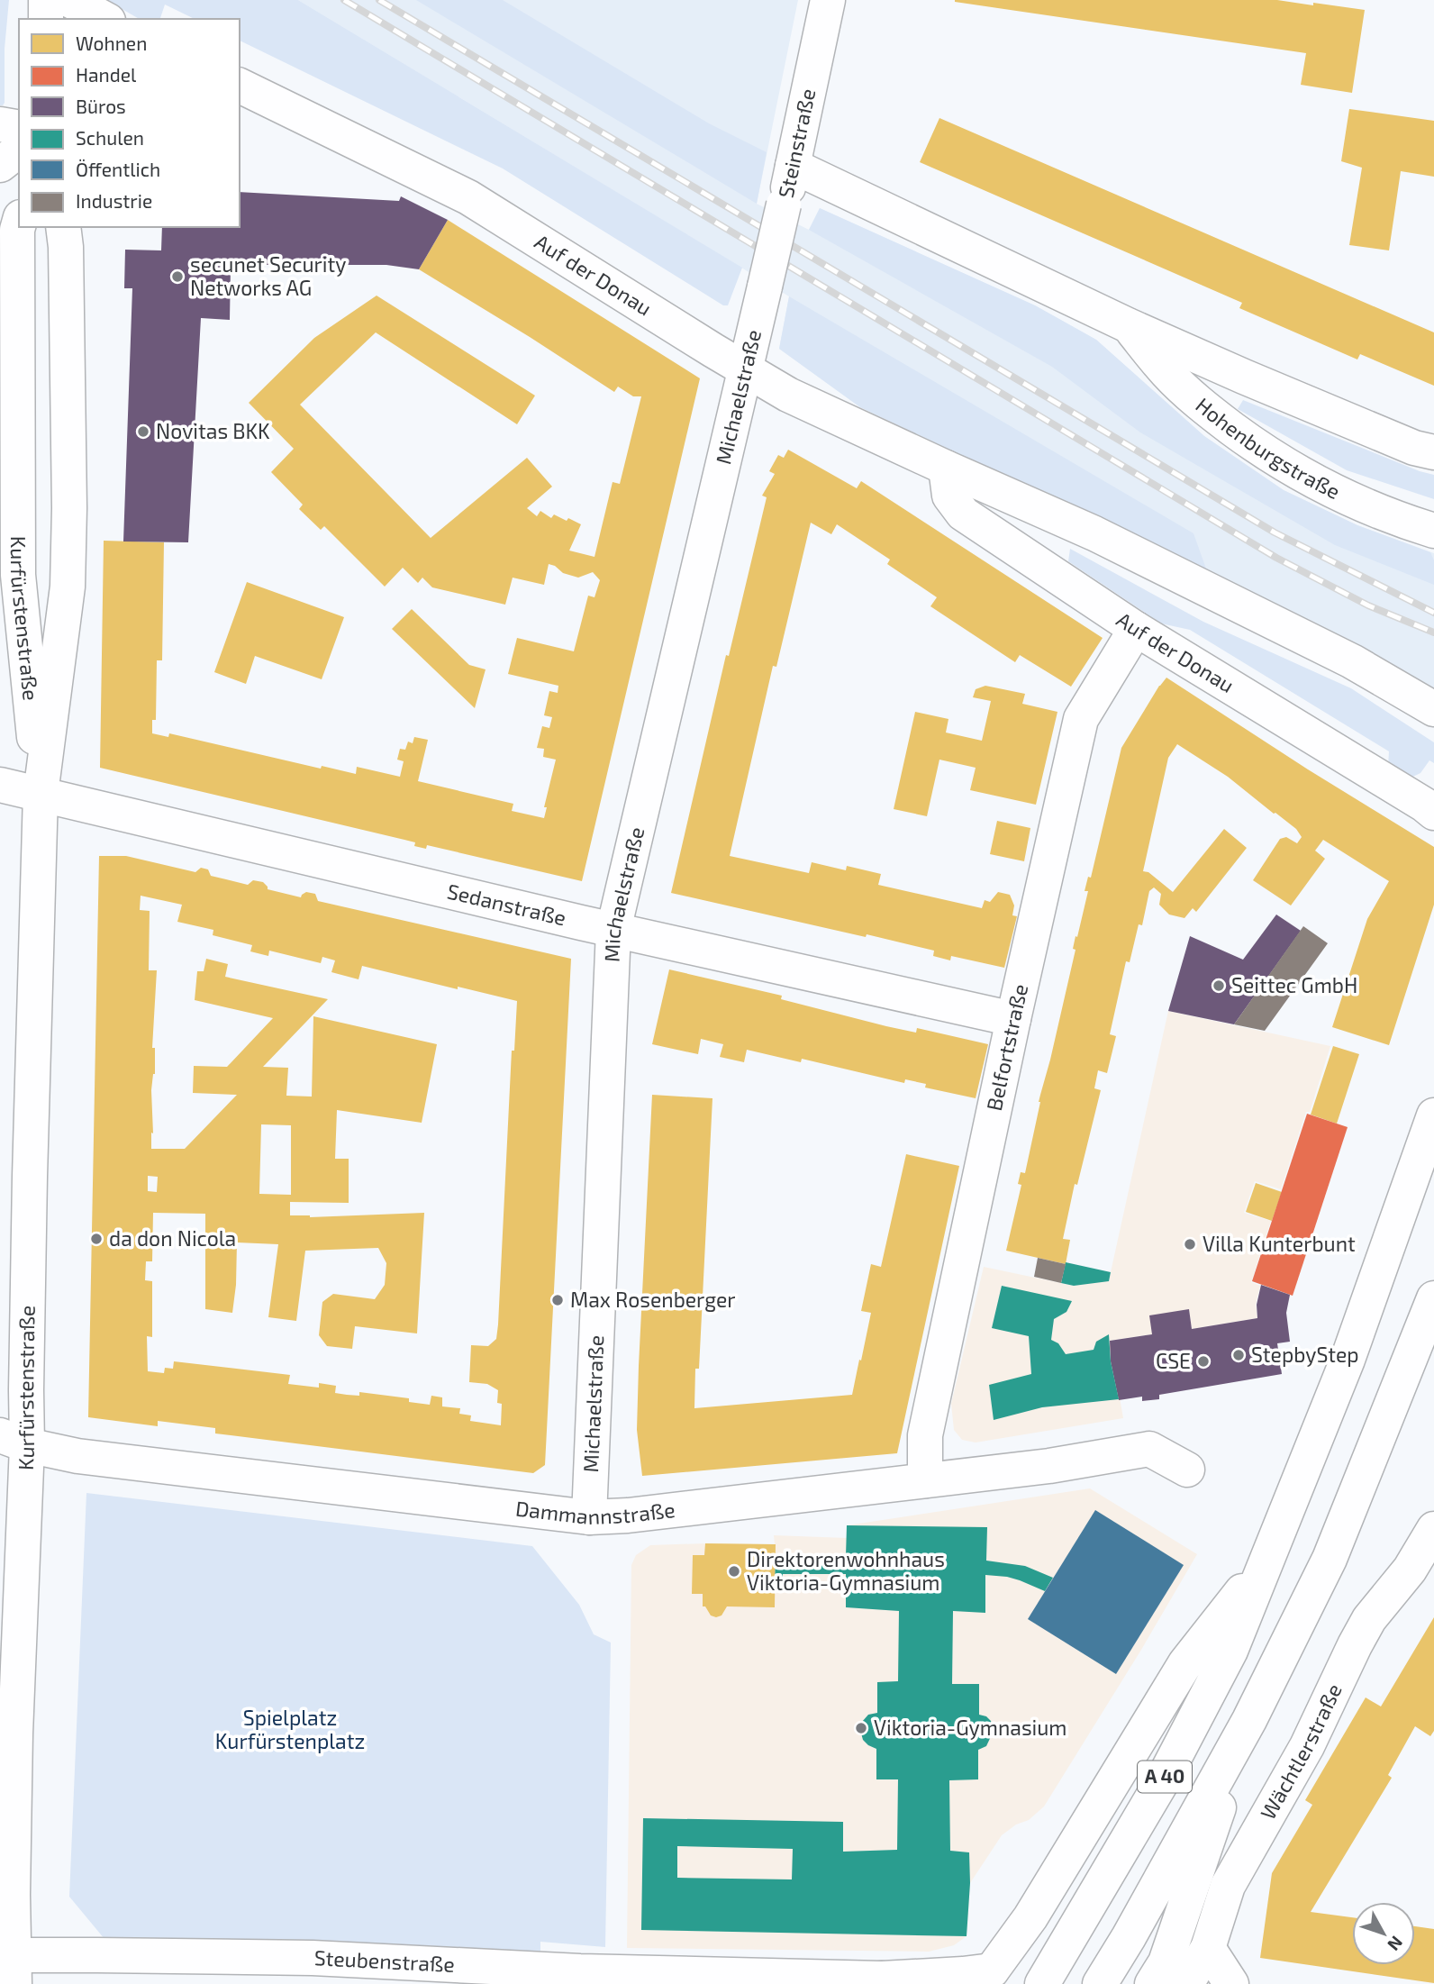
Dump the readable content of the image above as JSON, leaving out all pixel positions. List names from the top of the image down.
{
  "streets": {
    "main road": [
      "Steinstraße",
      "Auf der Donau",
      "Michaelstraße",
      "Hohenburgstraße",
      "Kurfürstenstraße",
      "Sedanstraße",
      "Belfortstraße",
      "Dammannstraße",
      "Wächtlerstraße",
      "A 40",
      "Steubenstraße"
    ]
  },
  "crossings": [
    ["Steinstraße", "Michaelstraße"],
    ["Steinstraße", "Hohenburgstraße"],
    ["Auf der Donau", "Michaelstraße"],
    ["Auf der Donau", "Belfortstraße"],
    ["Michaelstraße", "Sedanstraße"],
    ["Michaelstraße", "Dammannstraße"],
    ["Kurfürstenstraße", "Sedanstraße"],
    ["Kurfürstenstraße", "Dammannstraße"],
    ["Kurfürstenstraße", "Steubenstraße"],
    ["Sedanstraße", "Belfortstraße"],
    ["Belfortstraße", "Dammannstraße"]
  ],
  "parks": ["Spielplatz Kurfürstenplatz"],
  "places": [
    "secunet Security Networks AG",
    "Novitas BKK",
    "Seittec GmbH",
    "da don Nicola",
    "Villa Kunterbunt",
    "Max Rosenberger",
    "StepbyStep",
    "CSE",
    "Direktorenwohnhaus Viktoria-Gymnasium",
    "Viktoria-Gymnasium"
  ],
  "legend": [
    "Wohnen",
    "Handel",
    "Büros",
    "Schulen",
    "Öffentlich",
    "Industrie"
  ],
  "north": "bottom right"
}
